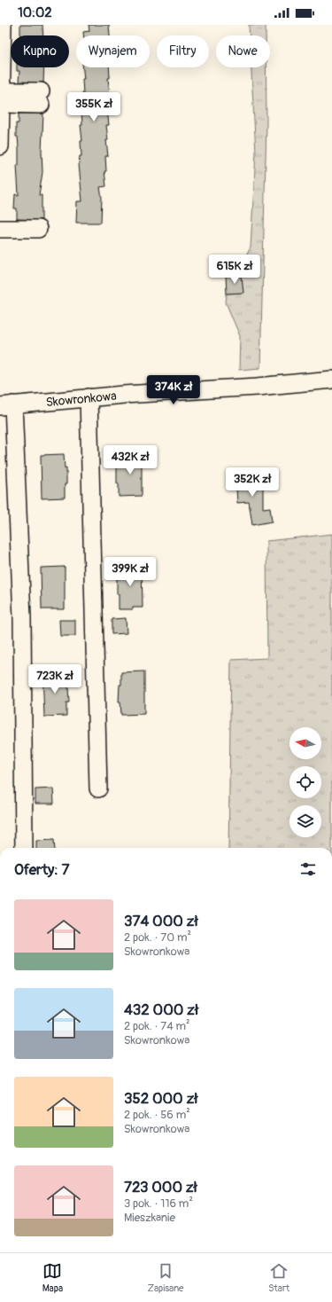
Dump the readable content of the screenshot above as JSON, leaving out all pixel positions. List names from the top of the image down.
{
  "streets": {
    "street": ["Skowronkowa"]
  },
  "north": "left",
  "page": {
    "status": "10:02",
    "chip": [
      "Kupno",
      "Wynajem",
      "Filtry",
      "Nowe"
    ],
    "price": [
      "355K zł",
      "615K zł",
      "374K zł",
      "432K zł",
      "352K zł",
      "399K zł",
      "723K zł"
    ],
    "heading": "Oferty: 7",
    "list": [
      {
        "name": "374 000 zł",
        "note": "2 pok. · 70 m² · Skowronkowa"
      },
      {
        "name": "432 000 zł",
        "note": "2 pok. · 74 m² · Skowronkowa"
      },
      {
        "name": "352 000 zł",
        "note": "2 pok. · 56 m² · Skowronkowa"
      },
      {
        "name": "723 000 zł",
        "note": "3 pok. · 116 m² · Mieszkanie"
      }
    ],
    "tabs": ["Mapa", "Zapisane", "Start"]
  }
}
